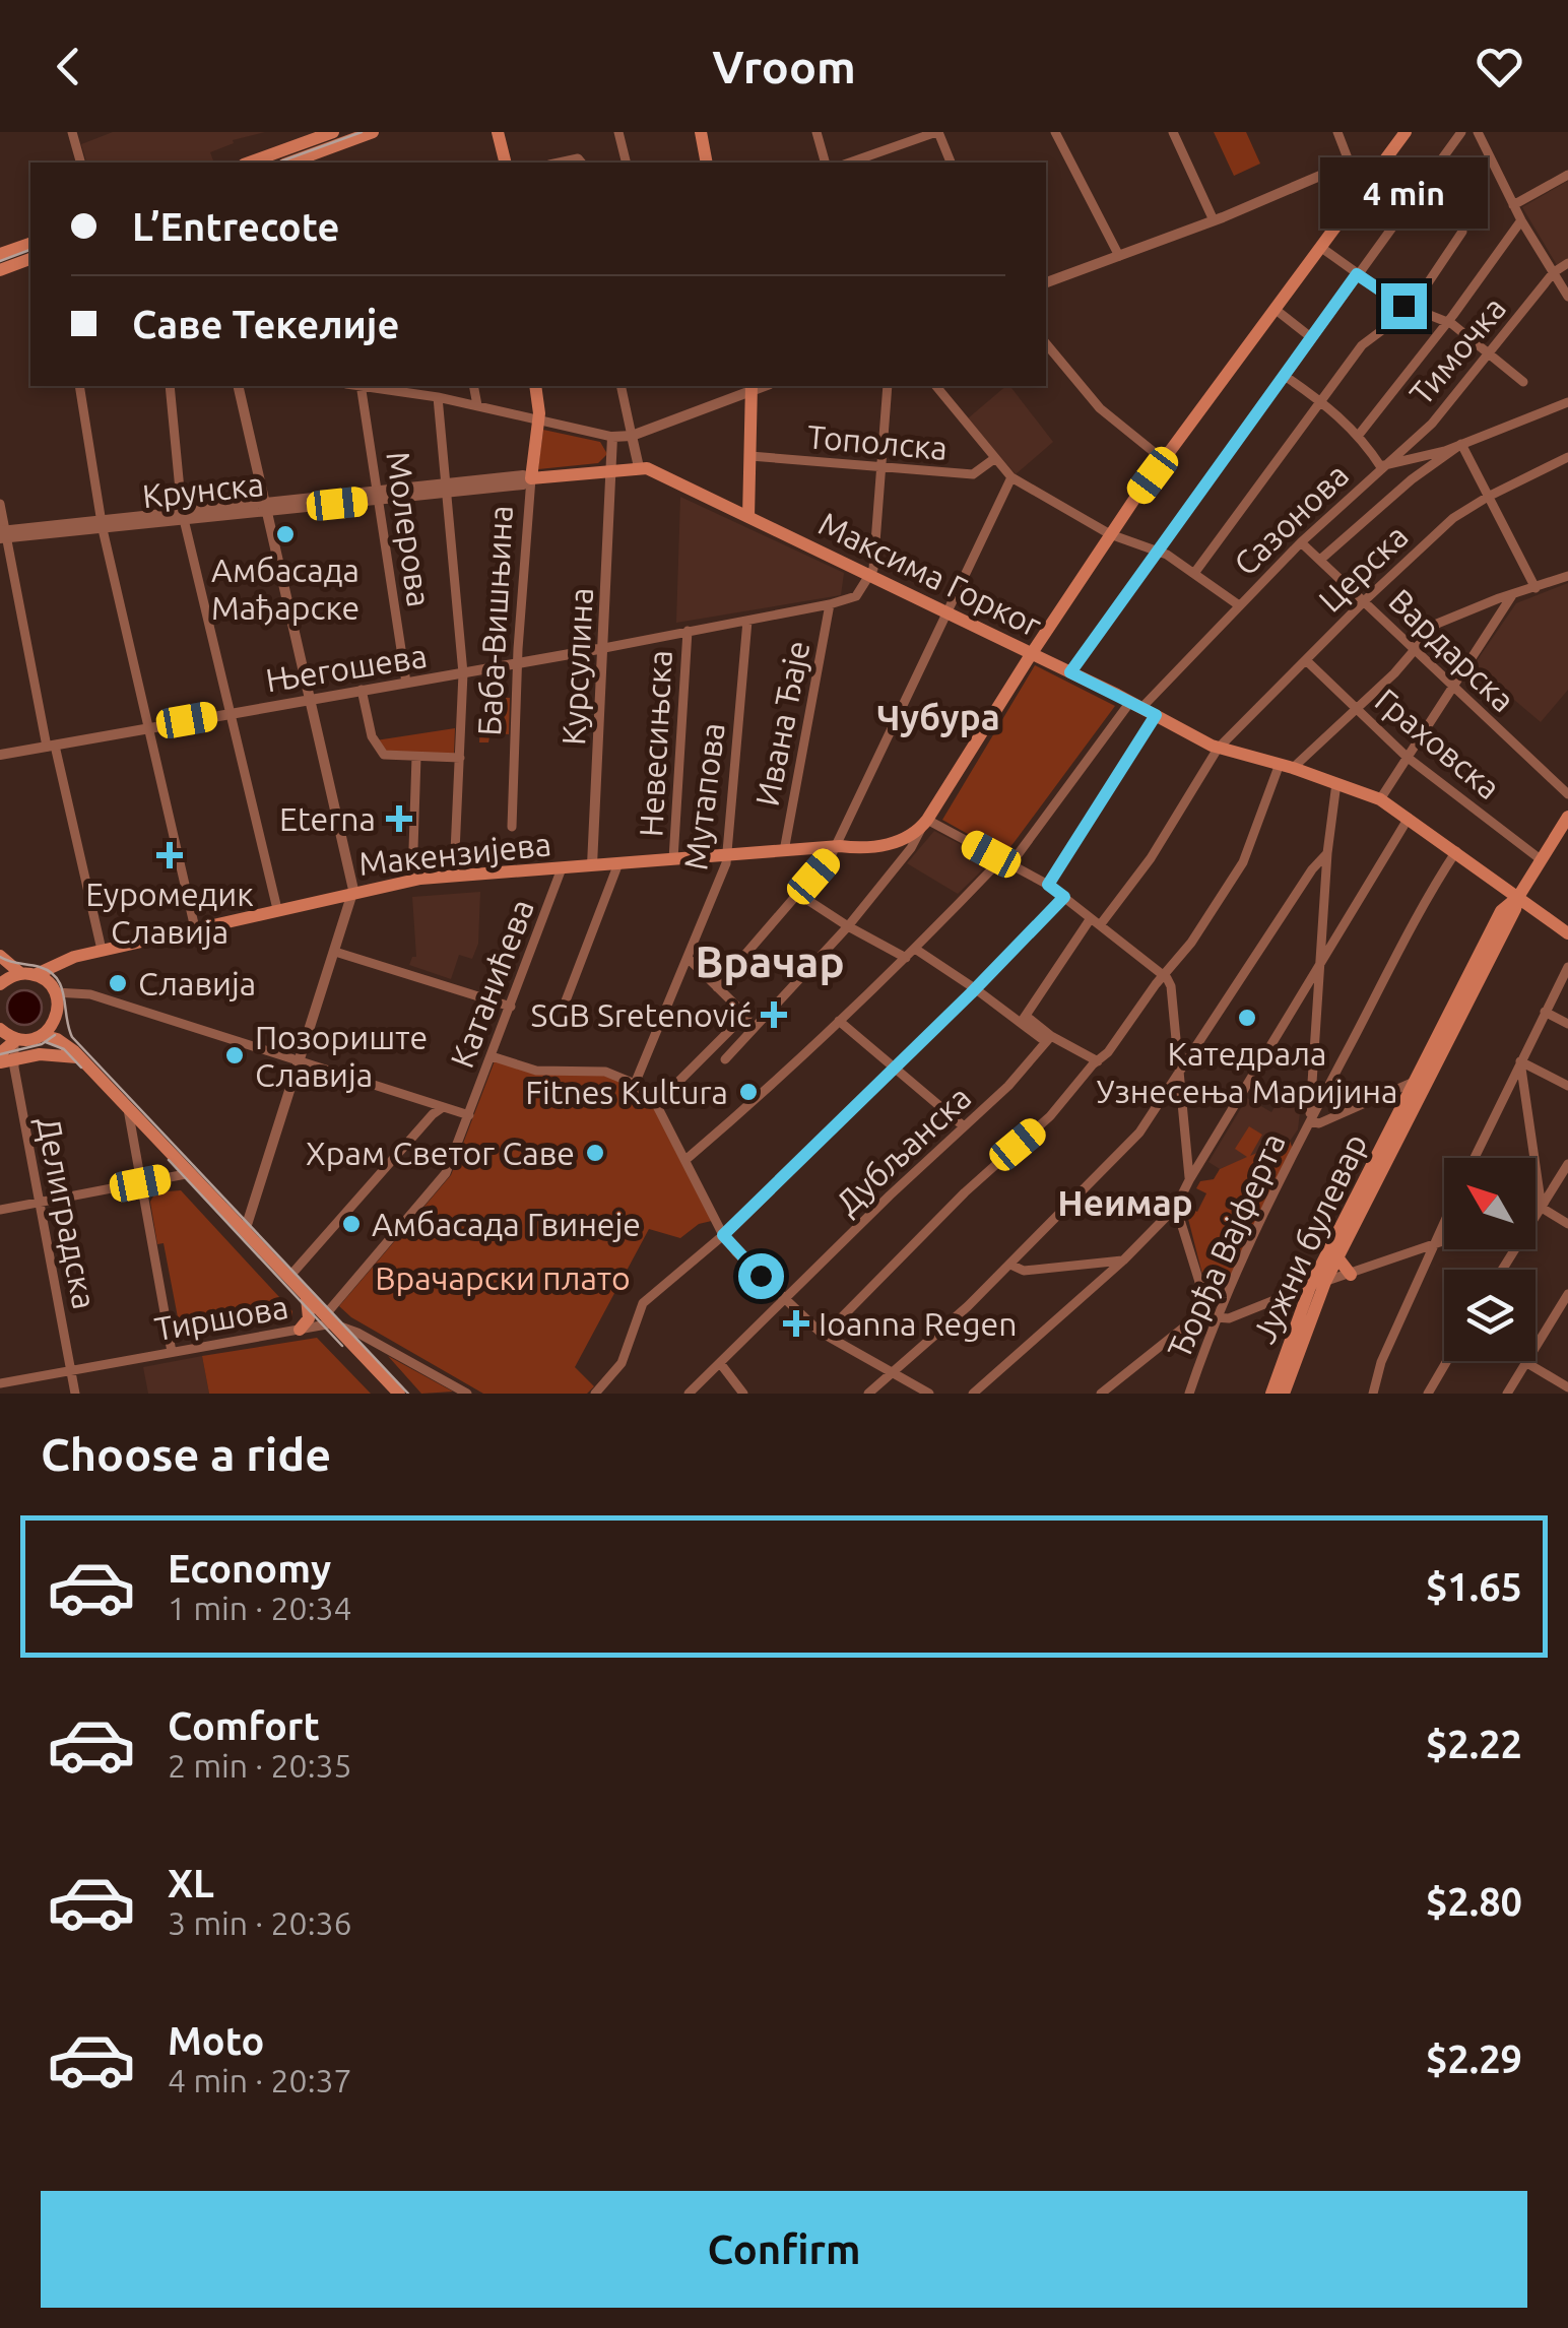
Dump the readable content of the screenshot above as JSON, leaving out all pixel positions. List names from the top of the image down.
{
  "streets": {
    "main road": [
      "Крунска",
      "Максима Горког",
      "Баба-Вишњина",
      "Макензијева",
      "Јужни булевар"
    ],
    "street": [
      "Тимочка",
      "Тополска",
      "Сазонова",
      "Молерова",
      "Церска",
      "Вардарска",
      "Курсулина",
      "Његошева",
      "Ивана Ђаје",
      "Невесињска",
      "Граховска",
      "Мутапова",
      "Катанићева",
      "Дубљанска",
      "Делиградска",
      "Ђорђа Вајферта",
      "Тиршова"
    ]
  },
  "crossings": [
    ["Тимочка", "Сазонова"],
    ["Крунска", "Молерова"],
    ["Крунска", "Максима Горког"],
    ["Крунска", "Баба-Вишњина"],
    ["Крунска", "Курсулина"],
    ["Сазонова", "Максима Горког"],
    ["Сазонова", "Вардарска"],
    ["Молерова", "Његошева"],
    ["Церска", "Максима Горког"],
    ["Церска", "Вардарска"],
    ["Церска", "Граховска"],
    ["Максима Горког", "Његошева"],
    ["Максима Горког", "Јужни булевар"],
    ["Максима Горког", "Ђорђа Вајферта"],
    ["Баба-Вишњина", "Његошева"],
    ["Курсулина", "Његошева"],
    ["Курсулина", "Макензијева"],
    ["Његошева", "Ивана Ђаје"],
    ["Његошева", "Невесињска"],
    ["Његошева", "Мутапова"],
    ["Ивана Ђаје", "Макензијева"],
    ["Невесињска", "Макензијева"],
    ["Граховска", "Јужни булевар"],
    ["Мутапова", "Макензијева"],
    ["Макензијева", "Катанићева"],
    ["Катанићева", "Тиршова"],
    ["Делиградска", "Тиршова"]
  ],
  "districts": ["Чубура", "Врачар", "Неимар"],
  "parks": ["Врачарски плато"],
  "places": {
    "other": [
      "Амбасада Мађарске",
      "Славија",
      "Катедрала Узнесења Маријина",
      "Позориште Славија",
      "Fitnes Kultura",
      "Храм Светог Саве",
      "Амбасада Гвинеје"
    ],
    "health": [
      "Eterna",
      "Еуромедик Славија",
      "SGB Sretenović",
      "Ioanna Regen"
    ]
  },
  "north": "top left",
  "page": {
    "header": "Vroom",
    "bubble": "4 min",
    "banner": ["L’Entrecote", "Саве Текелије"],
    "heading": "Choose a ride",
    "list": [
      {
        "name": "Economy",
        "note": "1 min · 20:34",
        "value": "$1.65"
      },
      {
        "name": "Comfort",
        "note": "2 min · 20:35",
        "value": "$2.22"
      },
      {
        "name": "XL",
        "note": "3 min · 20:36",
        "value": "$2.80"
      },
      {
        "name": "Moto",
        "note": "4 min · 20:37",
        "value": "$2.29"
      }
    ],
    "buttons": "Confirm"
  }
}
